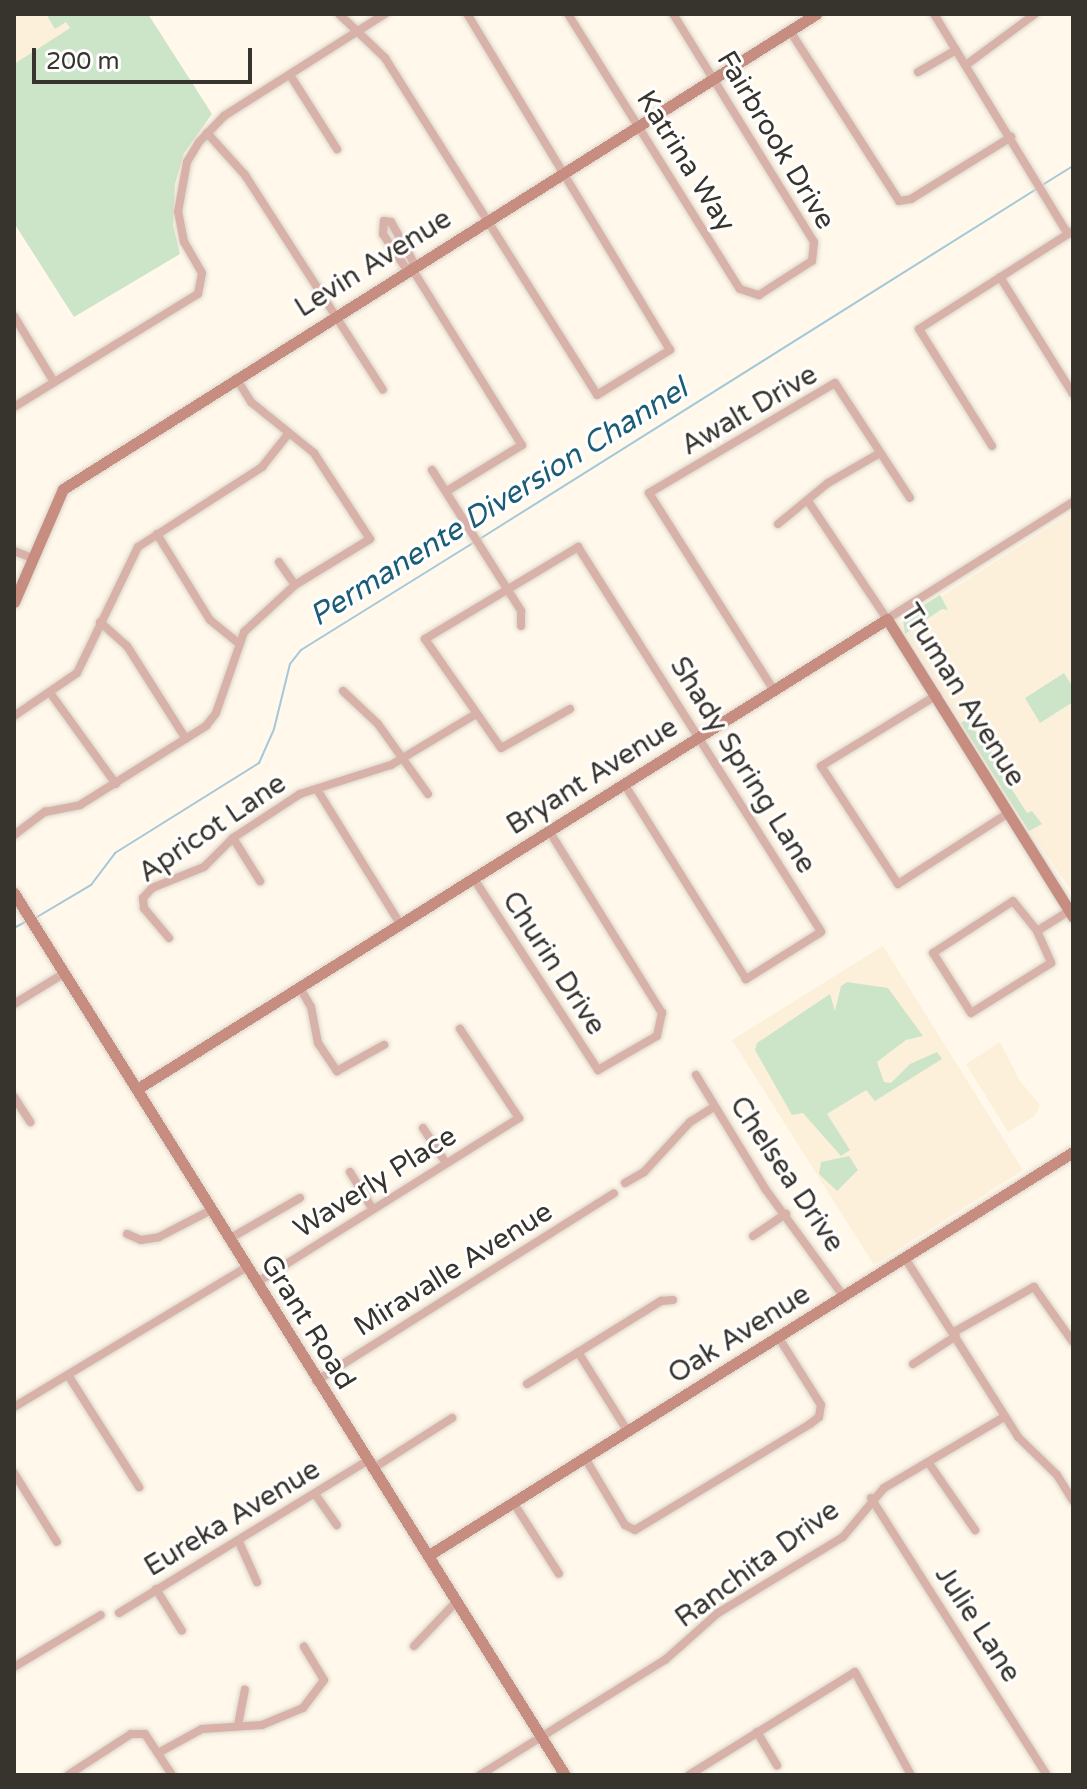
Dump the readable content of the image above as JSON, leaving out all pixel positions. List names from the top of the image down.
{
  "streets": {
    "street": [
      "Fairbrook Drive",
      "Katrina Way",
      "Levin Avenue",
      "Awalt Drive",
      "Truman Avenue",
      "Shady Spring Lane",
      "Bryant Avenue",
      "Apricot Lane",
      "Churin Drive",
      "Chelsea Drive",
      "Waverly Place",
      "Miravalle Avenue",
      "Grant Road",
      "Oak Avenue",
      "Eureka Avenue",
      "Ranchita Drive",
      "Julie Lane"
    ]
  },
  "crossings": [
    ["Fairbrook Drive", "Katrina Way"],
    ["Fairbrook Drive", "Levin Avenue"],
    ["Katrina Way", "Levin Avenue"],
    ["Awalt Drive", "Bryant Avenue"],
    ["Truman Avenue", "Bryant Avenue"],
    ["Shady Spring Lane", "Bryant Avenue"],
    ["Bryant Avenue", "Churin Drive"],
    ["Bryant Avenue", "Grant Road"],
    ["Chelsea Drive", "Oak Avenue"],
    ["Waverly Place", "Grant Road"],
    ["Miravalle Avenue", "Grant Road"],
    ["Grant Road", "Oak Avenue"],
    ["Grant Road", "Eureka Avenue"],
    ["Grant Road", "Ranchita Drive"],
    ["Ranchita Drive", "Julie Lane"]
  ],
  "water": ["Permanente Diversion Channel"],
  "scale_bar": "200 m"
}
